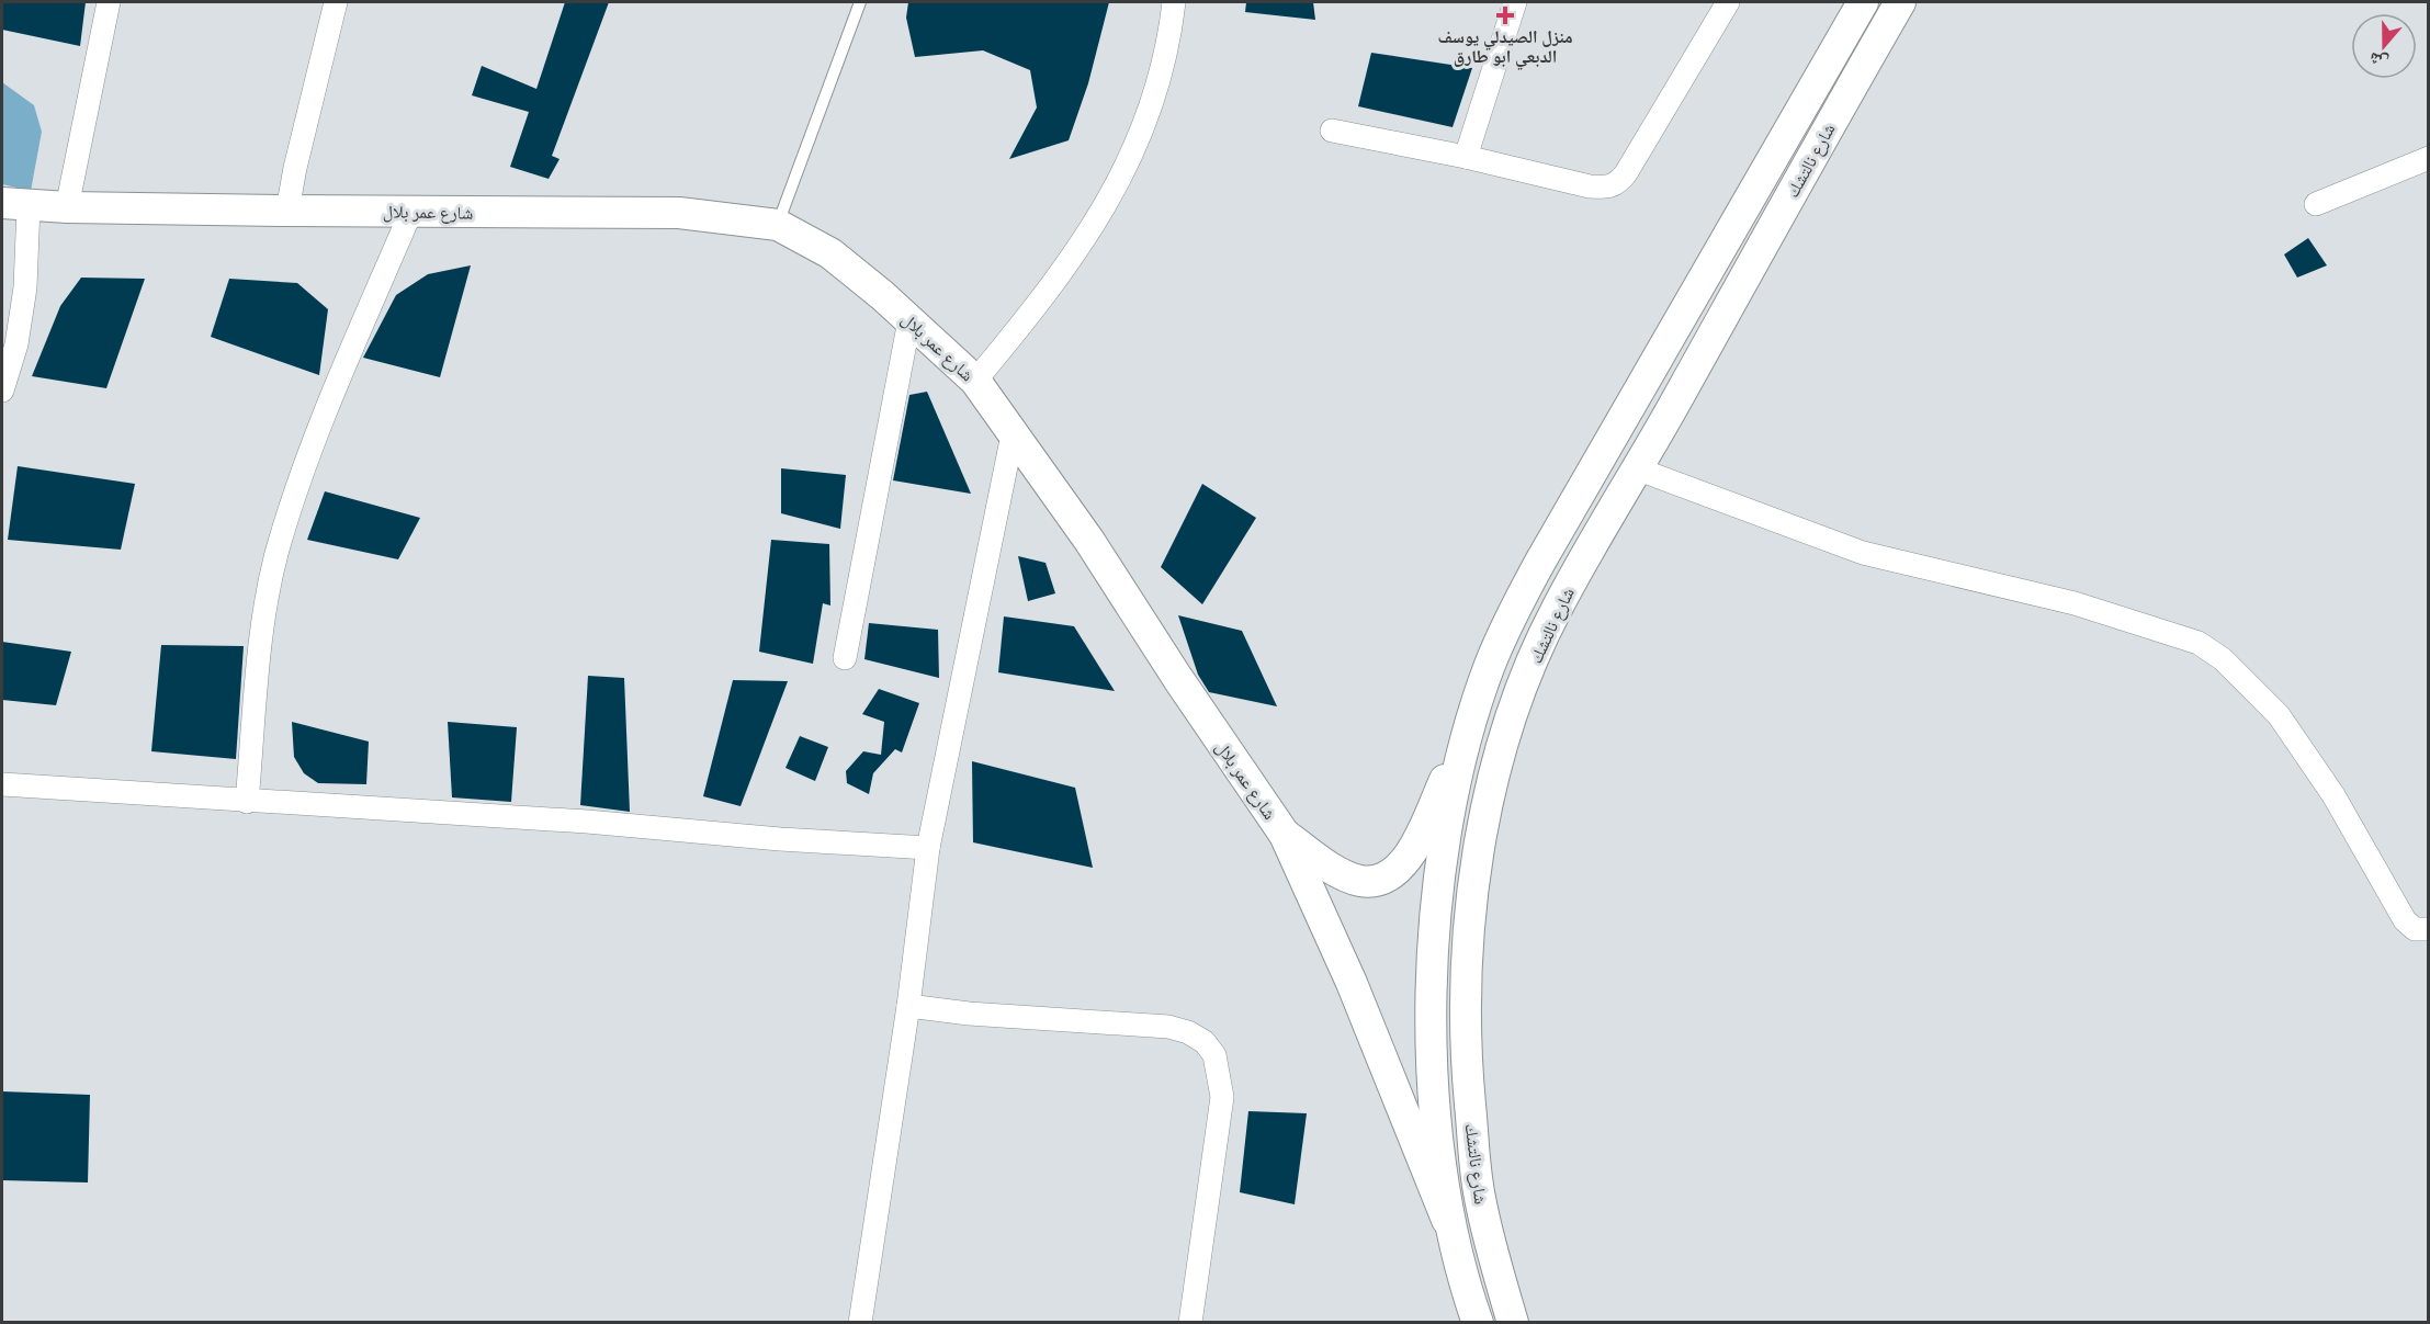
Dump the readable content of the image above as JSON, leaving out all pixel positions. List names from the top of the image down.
{
  "streets": {
    "main road": ["شارع نالتشك", "شارع عمر بلال"]
  },
  "crossings": [
    ["شارع نالتشك", "شارع عمر بلال"]
  ],
  "places": {
    "health": ["منزل الصيدلي يوسف الدبعي ابو طارق"]
  },
  "north": "bottom"
}
